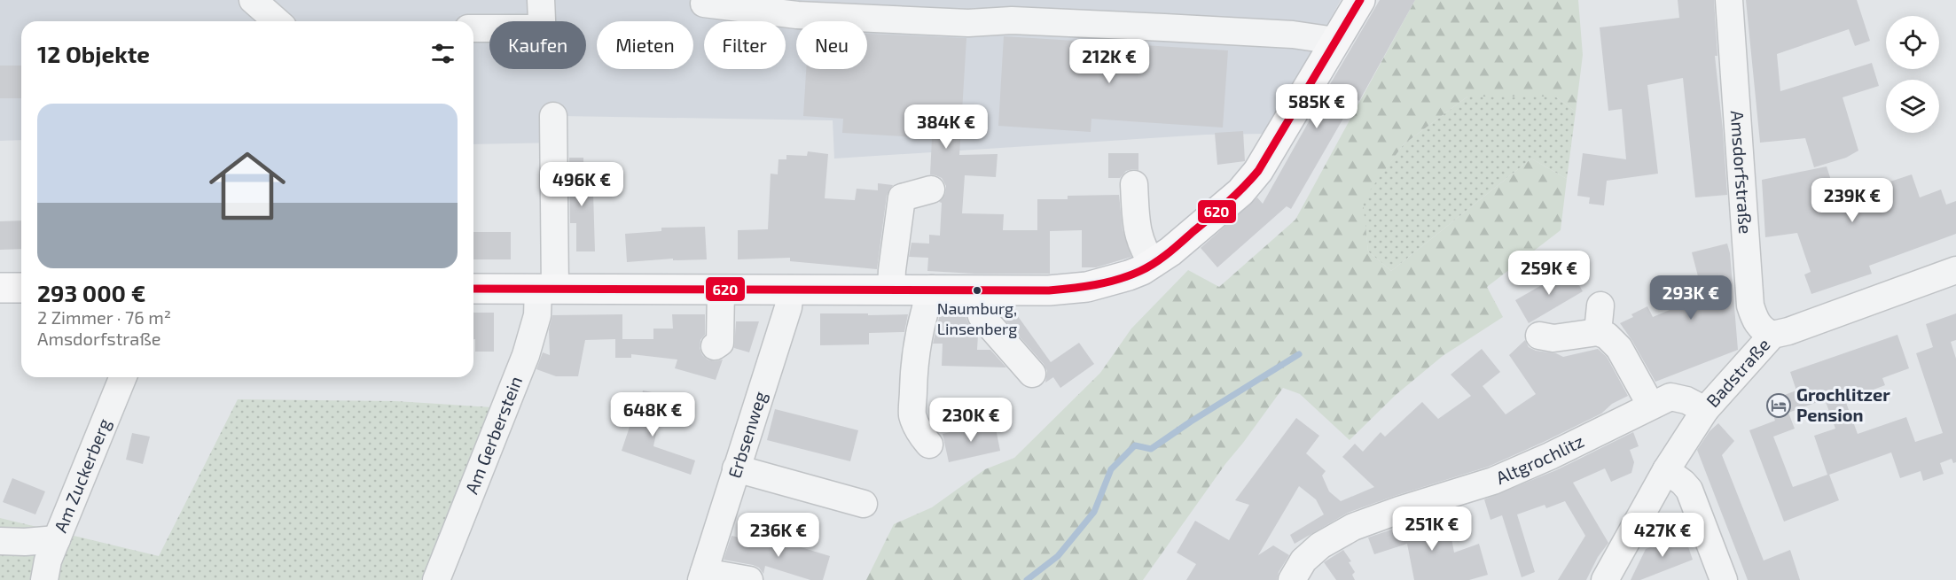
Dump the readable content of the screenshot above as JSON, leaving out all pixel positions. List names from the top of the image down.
{
  "streets": {
    "street": [
      "Amsdorfstraße",
      "Badstraße",
      "Erbsenweg",
      "Am Gerberstein",
      "Altgrochlitz",
      "Am Zuckerberg"
    ]
  },
  "crossings": [
    ["Amsdorfstraße", "Badstraße"],
    ["Badstraße", "Altgrochlitz"]
  ],
  "places": {
    "other": ["Naumburg, Linsenberg"],
    "hotel": ["Grochlitzer Pension"]
  },
  "lines": ["transit line 620"],
  "page": {
    "chip": [
      "Kaufen",
      "Mieten",
      "Filter",
      "Neu"
    ],
    "heading": "12 Objekte",
    "price": [
      "212K €",
      "585K €",
      "384K €",
      "496K €",
      "239K €",
      "259K €",
      "293K €",
      "648K €",
      "230K €",
      "251K €",
      "236K €",
      "427K €"
    ],
    "list": [
      {
        "name": "293 000 €",
        "note": "2 Zimmer · 76 m² · Amsdorfstraße"
      }
    ]
  }
}
